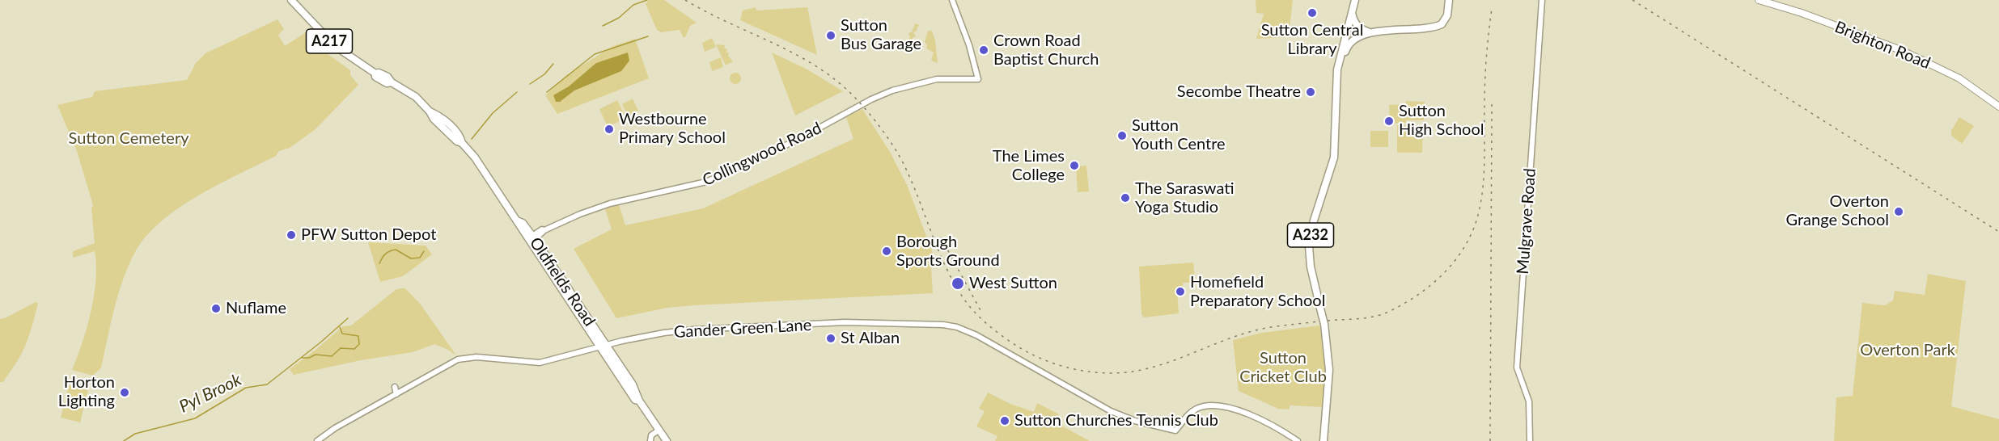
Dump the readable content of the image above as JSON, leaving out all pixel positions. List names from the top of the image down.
{
  "streets": {
    "highway": ["A217", "A232", "Oldfields Road"],
    "main road": ["Brighton Road"],
    "street": ["Collingwood Road", "Mulgrave Road", "Gander Green Lane"]
  },
  "crossings": [
    ["A217", "Oldfields Road"],
    ["A217", "Gander Green Lane"],
    ["Collingwood Road", "Oldfields Road"],
    ["Oldfields Road", "Gander Green Lane"]
  ],
  "water": ["Pyl Brook"],
  "parks": ["Sutton Cemetery", "Overton Park", "Sutton Cricket Club"],
  "places": [
    "Sutton Central Library",
    "Sutton Bus Garage",
    "Crown Road Baptist Church",
    "Secombe Theatre",
    "Sutton High School",
    "Westbourne Primary School",
    "Sutton Youth Centre",
    "The Limes College",
    "The Saraswati Yoga Studio",
    "Overton Grange School",
    "PFW Sutton Depot",
    "Borough Sports Ground",
    "West Sutton",
    "Homefield Preparatory School",
    "Nuflame",
    "St Alban",
    "Horton Lighting",
    "Sutton Churches Tennis Club"
  ]
}
